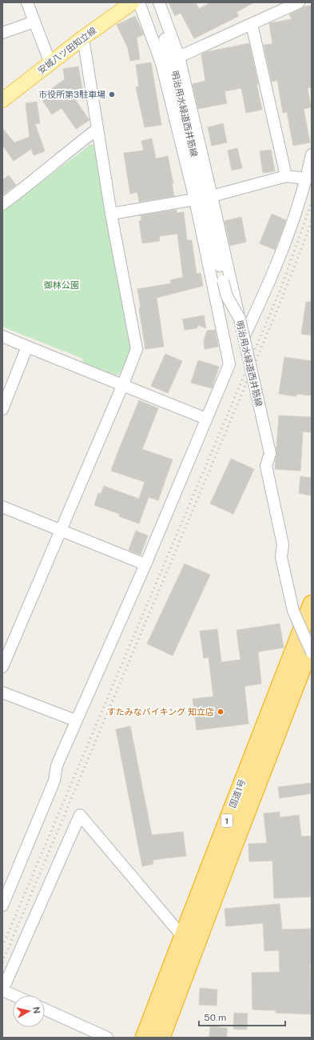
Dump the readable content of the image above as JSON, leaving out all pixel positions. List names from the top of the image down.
{
  "streets": {
    "highway": ["国道1号", "1"],
    "main road": ["安城八ツ田知立線"],
    "street": ["明治用水緑道西井筋線"]
  },
  "parks": ["御林公園"],
  "places": ["市役所第3駐車場", "すたみなバイキング 知立店"],
  "scale_bar": "50 m",
  "north": "right"
}
